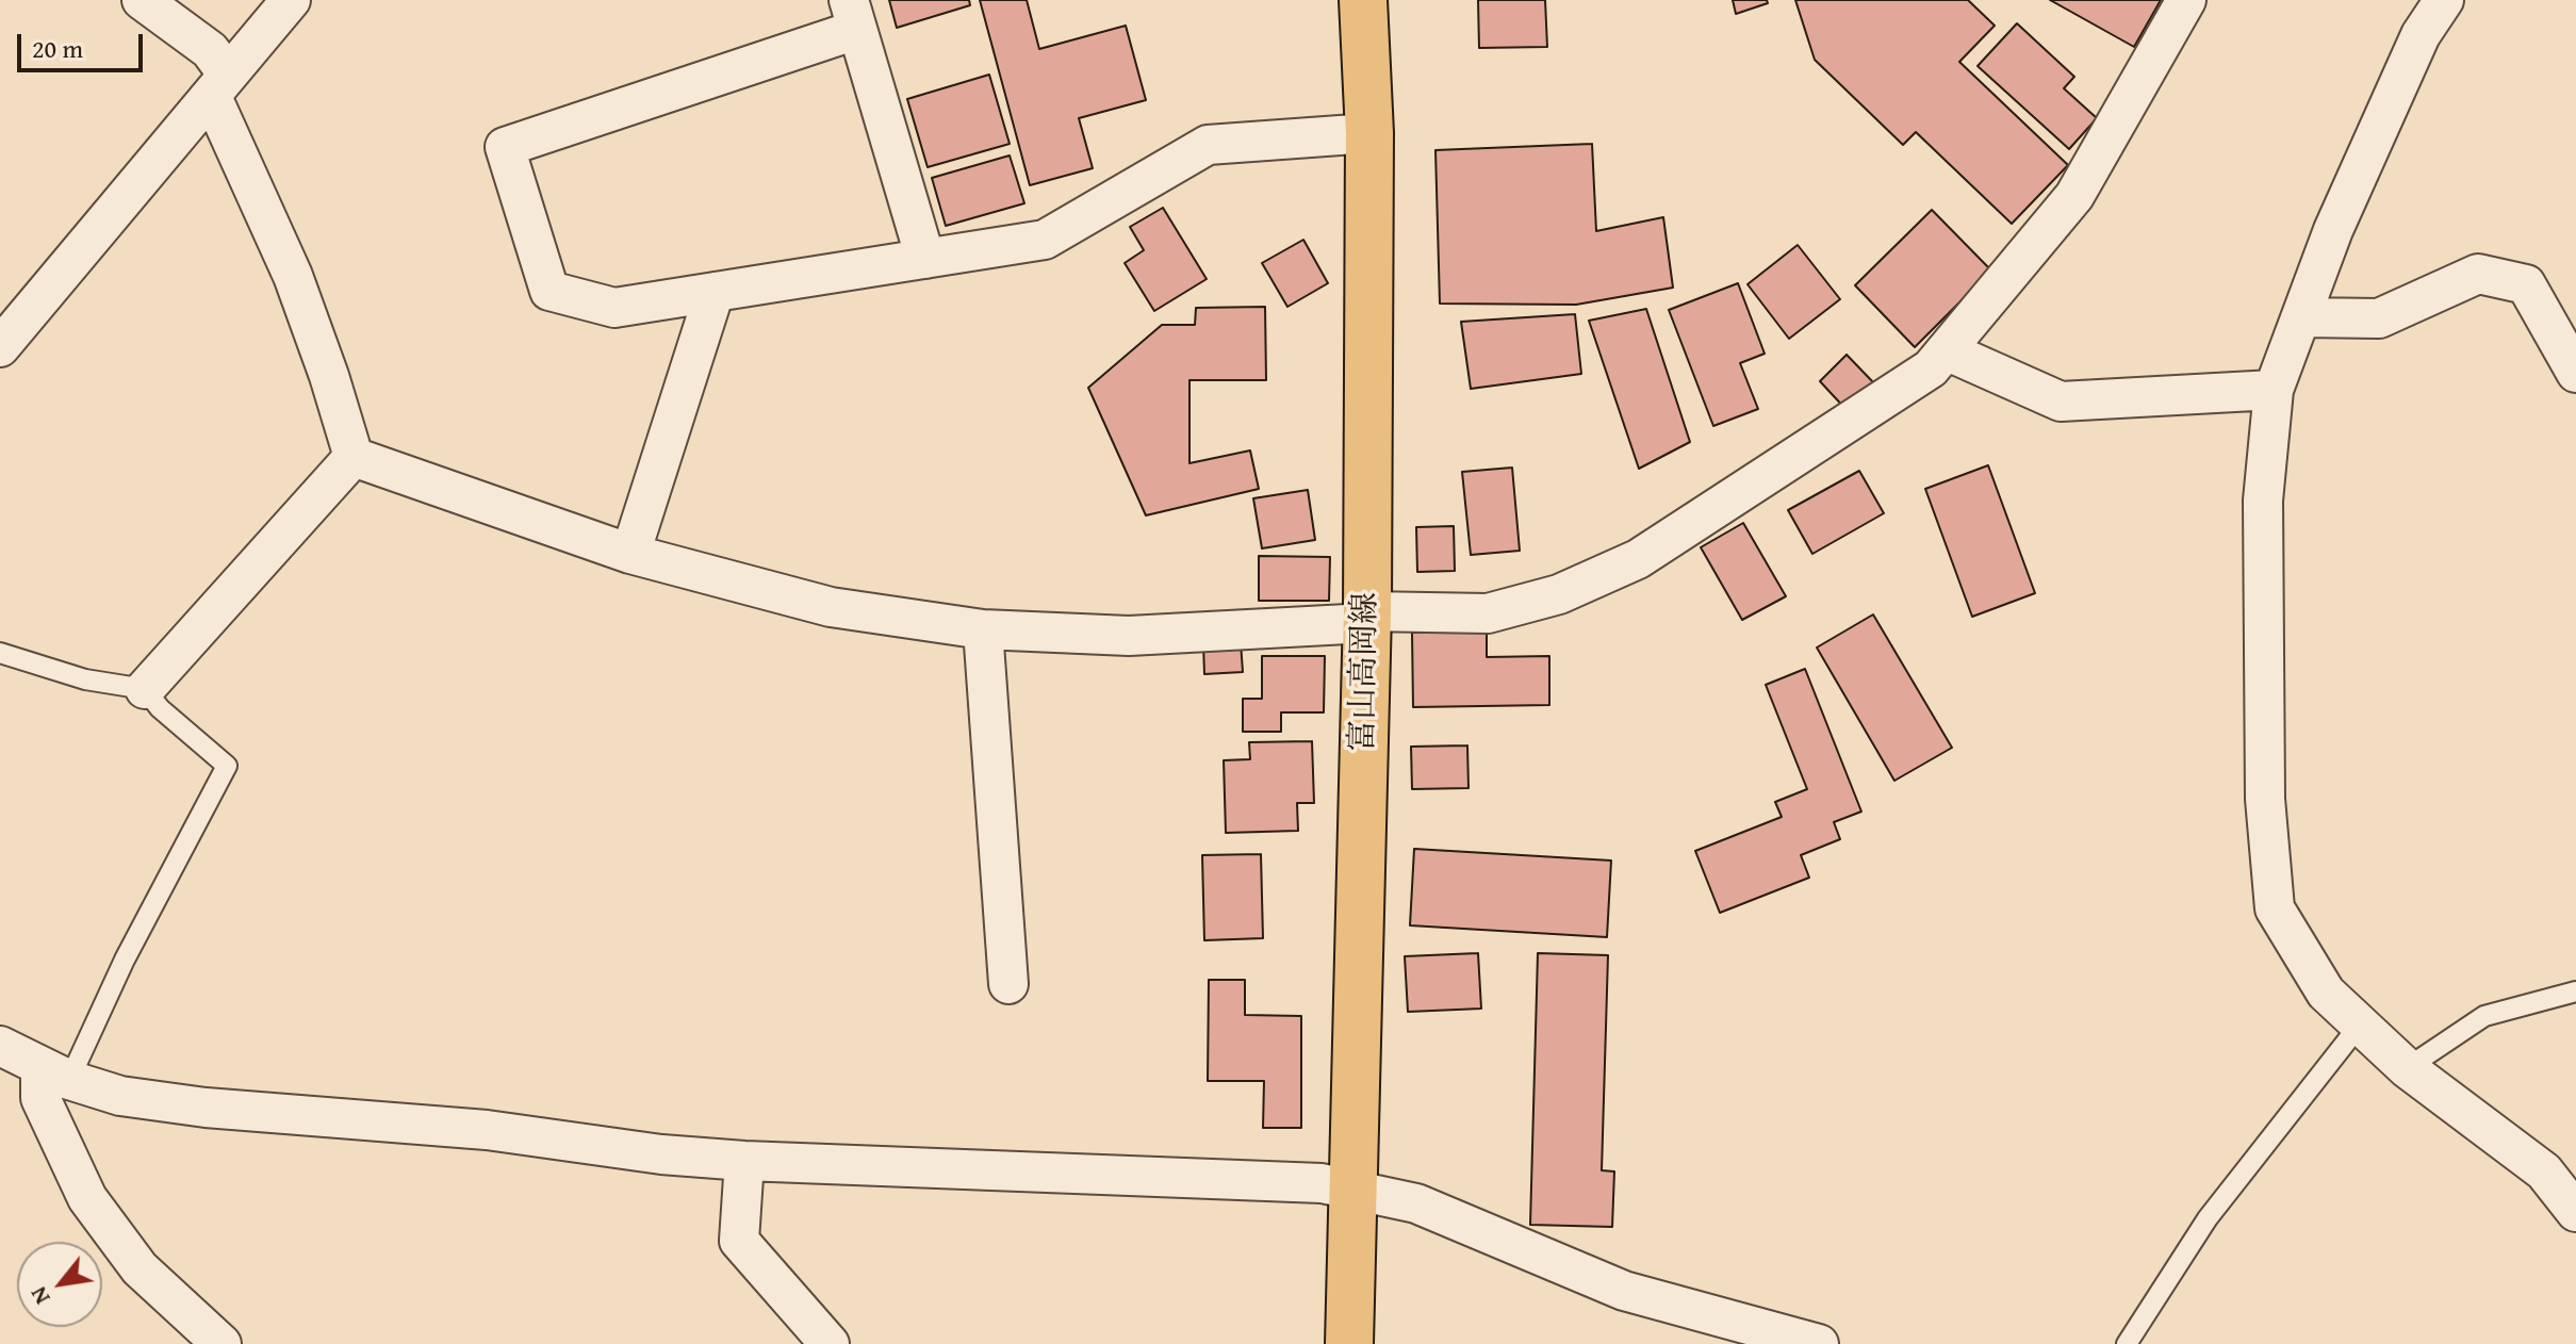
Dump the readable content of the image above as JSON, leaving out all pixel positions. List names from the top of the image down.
{
  "streets": {
    "main road": ["富山高岡線"]
  },
  "scale_bar": "20 m",
  "north": "bottom left"
}
